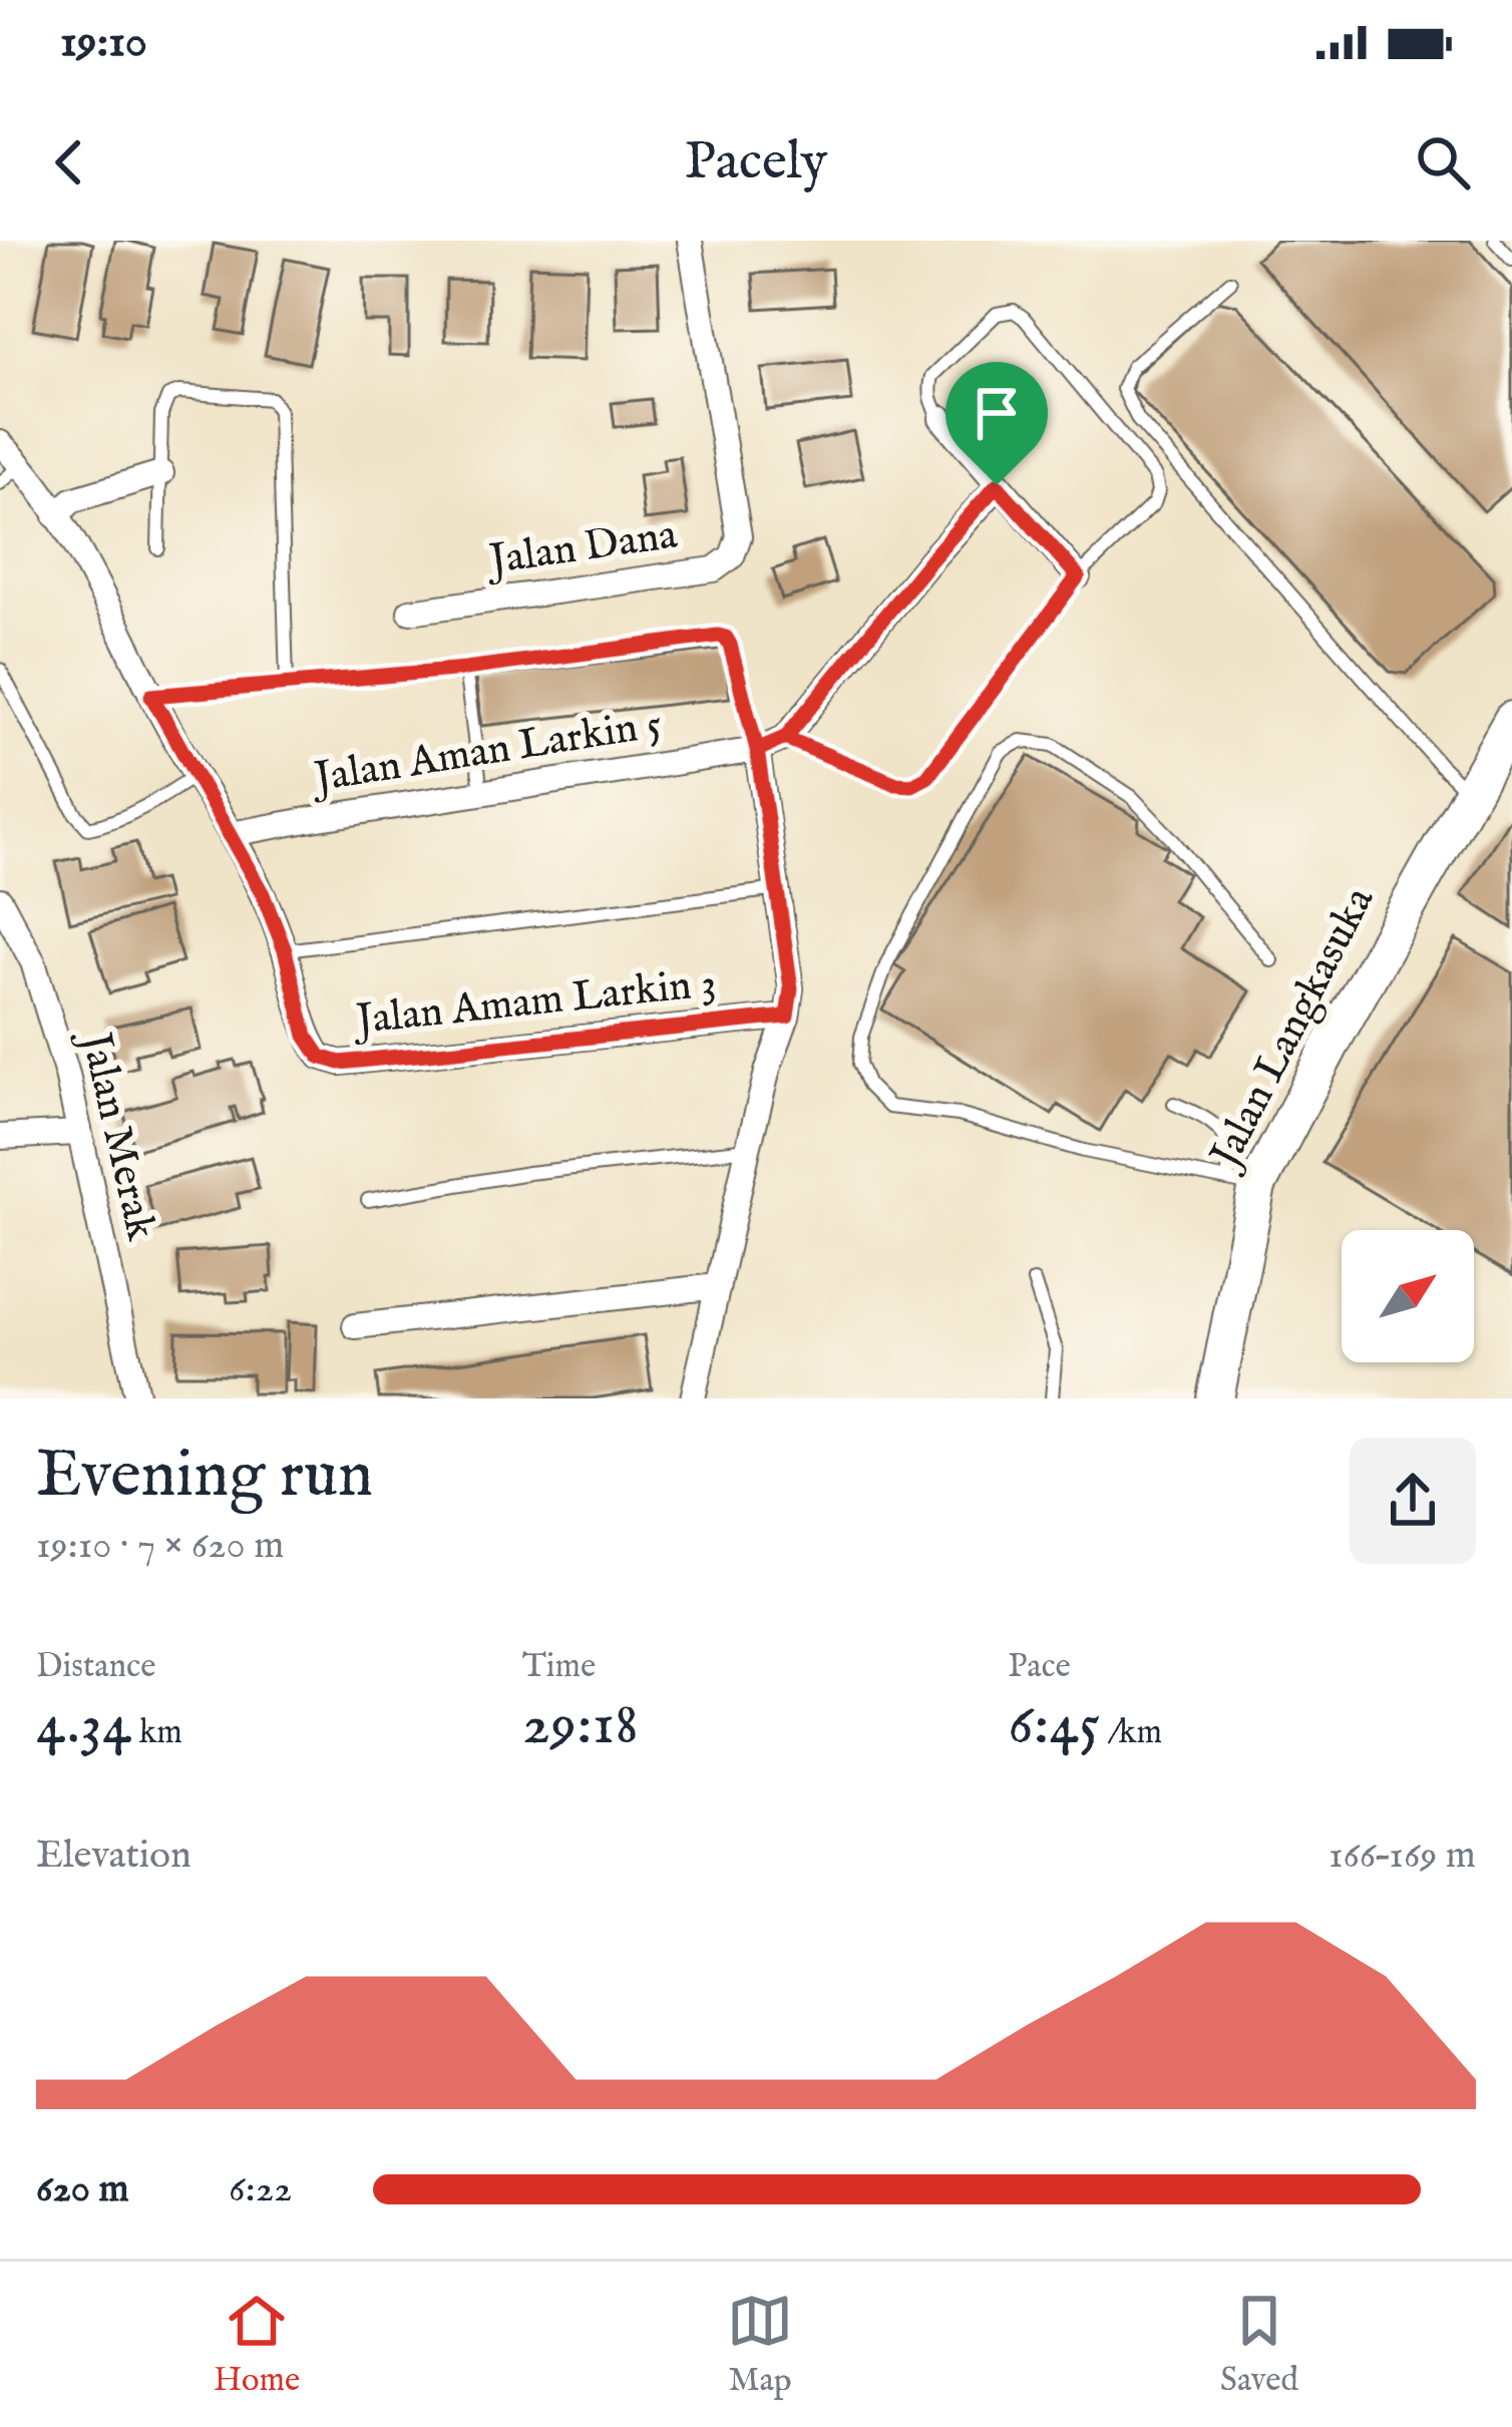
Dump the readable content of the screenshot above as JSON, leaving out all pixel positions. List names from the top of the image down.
{
  "streets": {
    "main road": ["Jalan Langkasuka"],
    "street": [
      "Jalan Dana",
      "Jalan Aman Larkin 5",
      "Jalan Amam Larkin 3",
      "Jalan Merak"
    ]
  },
  "crossings": [
    ["Jalan Aman Larkin 5", "Jalan Amam Larkin 3"]
  ],
  "north": "top right",
  "page": {
    "status": "19:10",
    "header": "Pacely",
    "heading": ["Evening run", "19:10 · 7 × 620 m"],
    "stats": [
      ["Distance", "4.34 km"],
      ["Time", "29:18"],
      ["Pace", "6:45 /km"]
    ],
    "chart": ["Elevation", "166–169 m"],
    "list": [
      {
        "name": "620 m",
        "note": "6:22"
      }
    ],
    "tabs": ["Home", "Map", "Saved"]
  }
}
